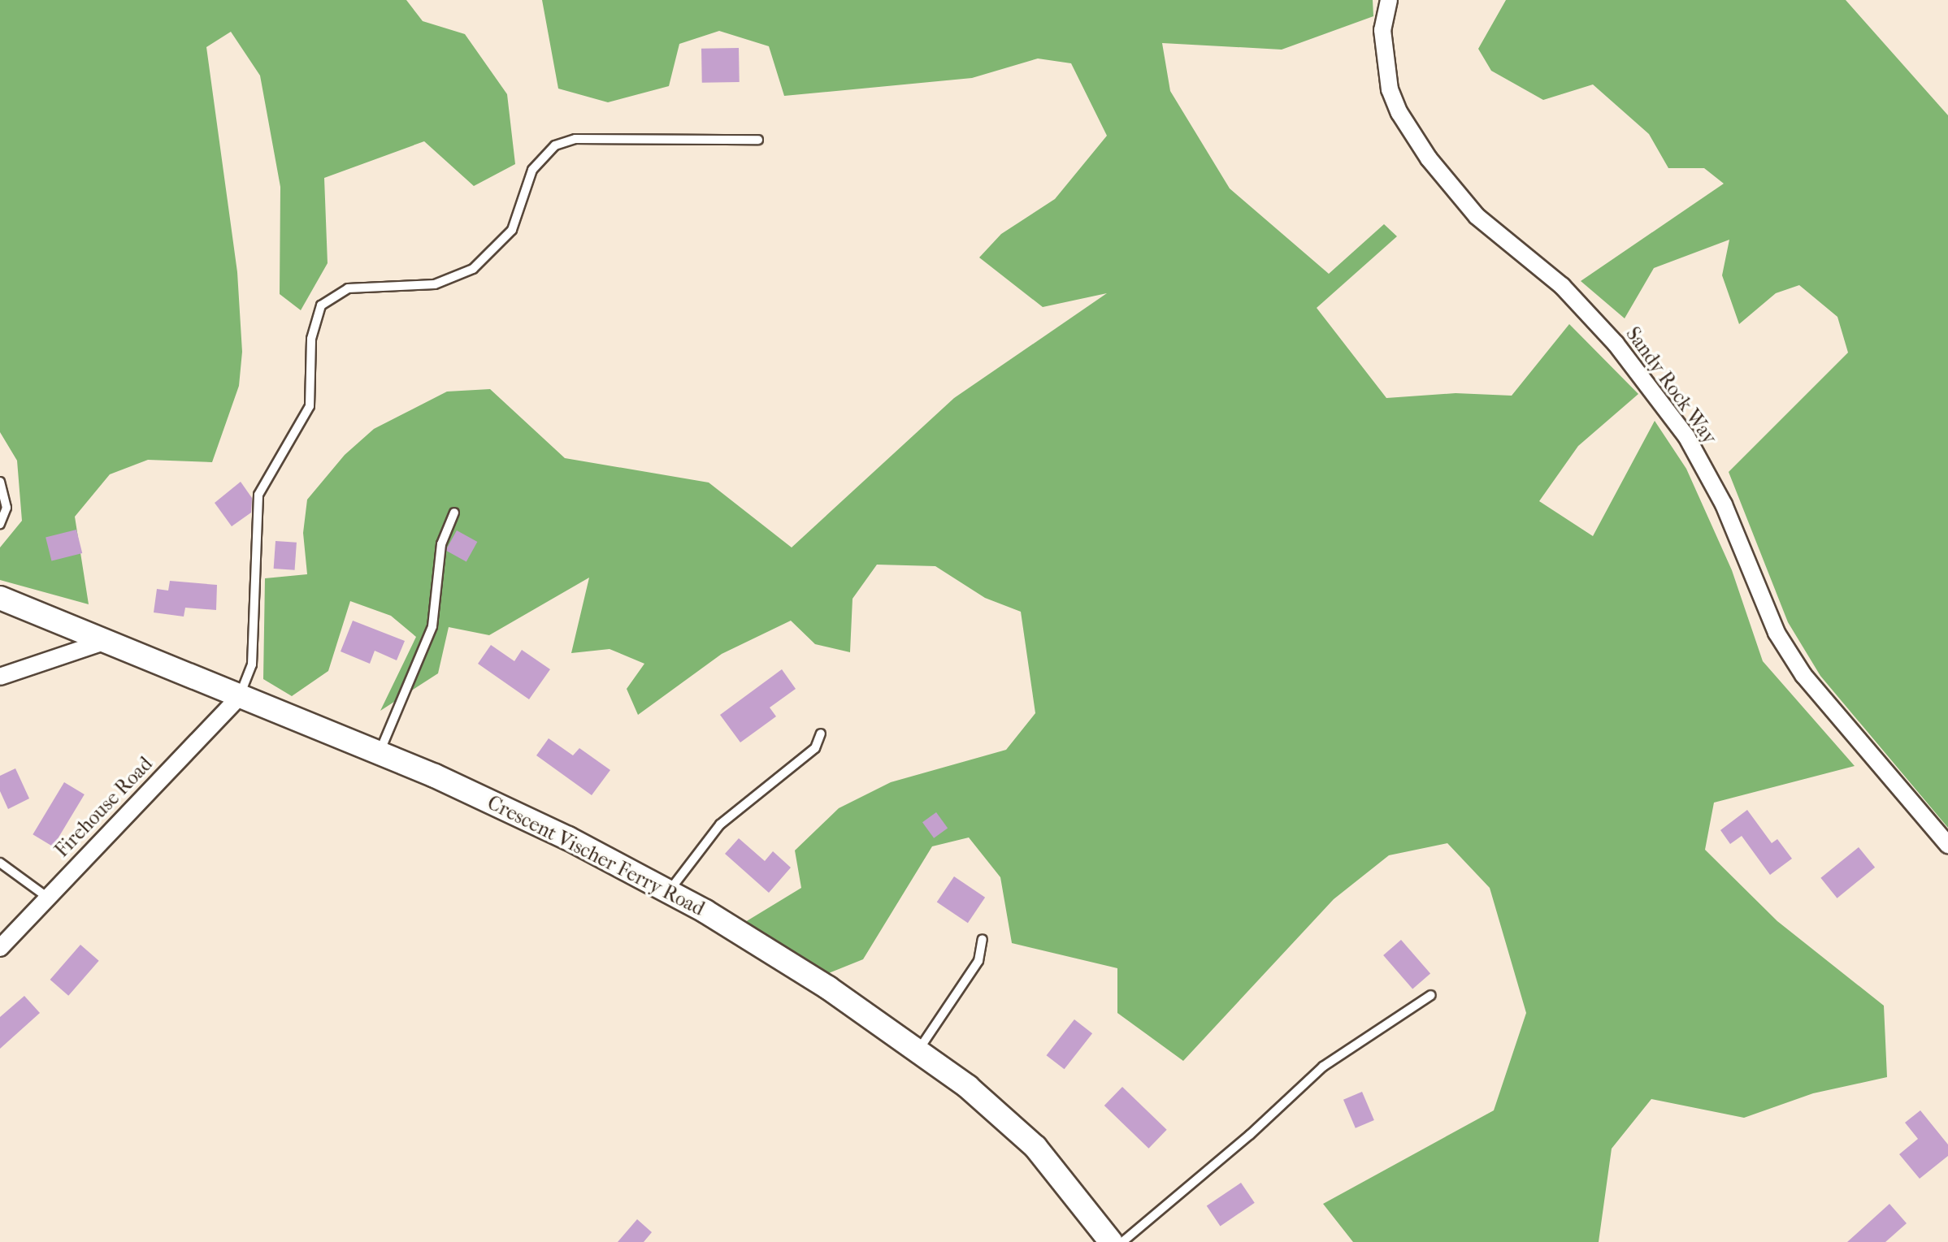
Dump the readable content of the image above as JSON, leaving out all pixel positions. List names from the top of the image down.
{
  "streets": {
    "main road": ["Crescent Vischer Ferry Road"],
    "street": ["Sandy Rock Way", "Firehouse Road"]
  },
  "crossings": [
    ["Firehouse Road", "Crescent Vischer Ferry Road"]
  ]
}
